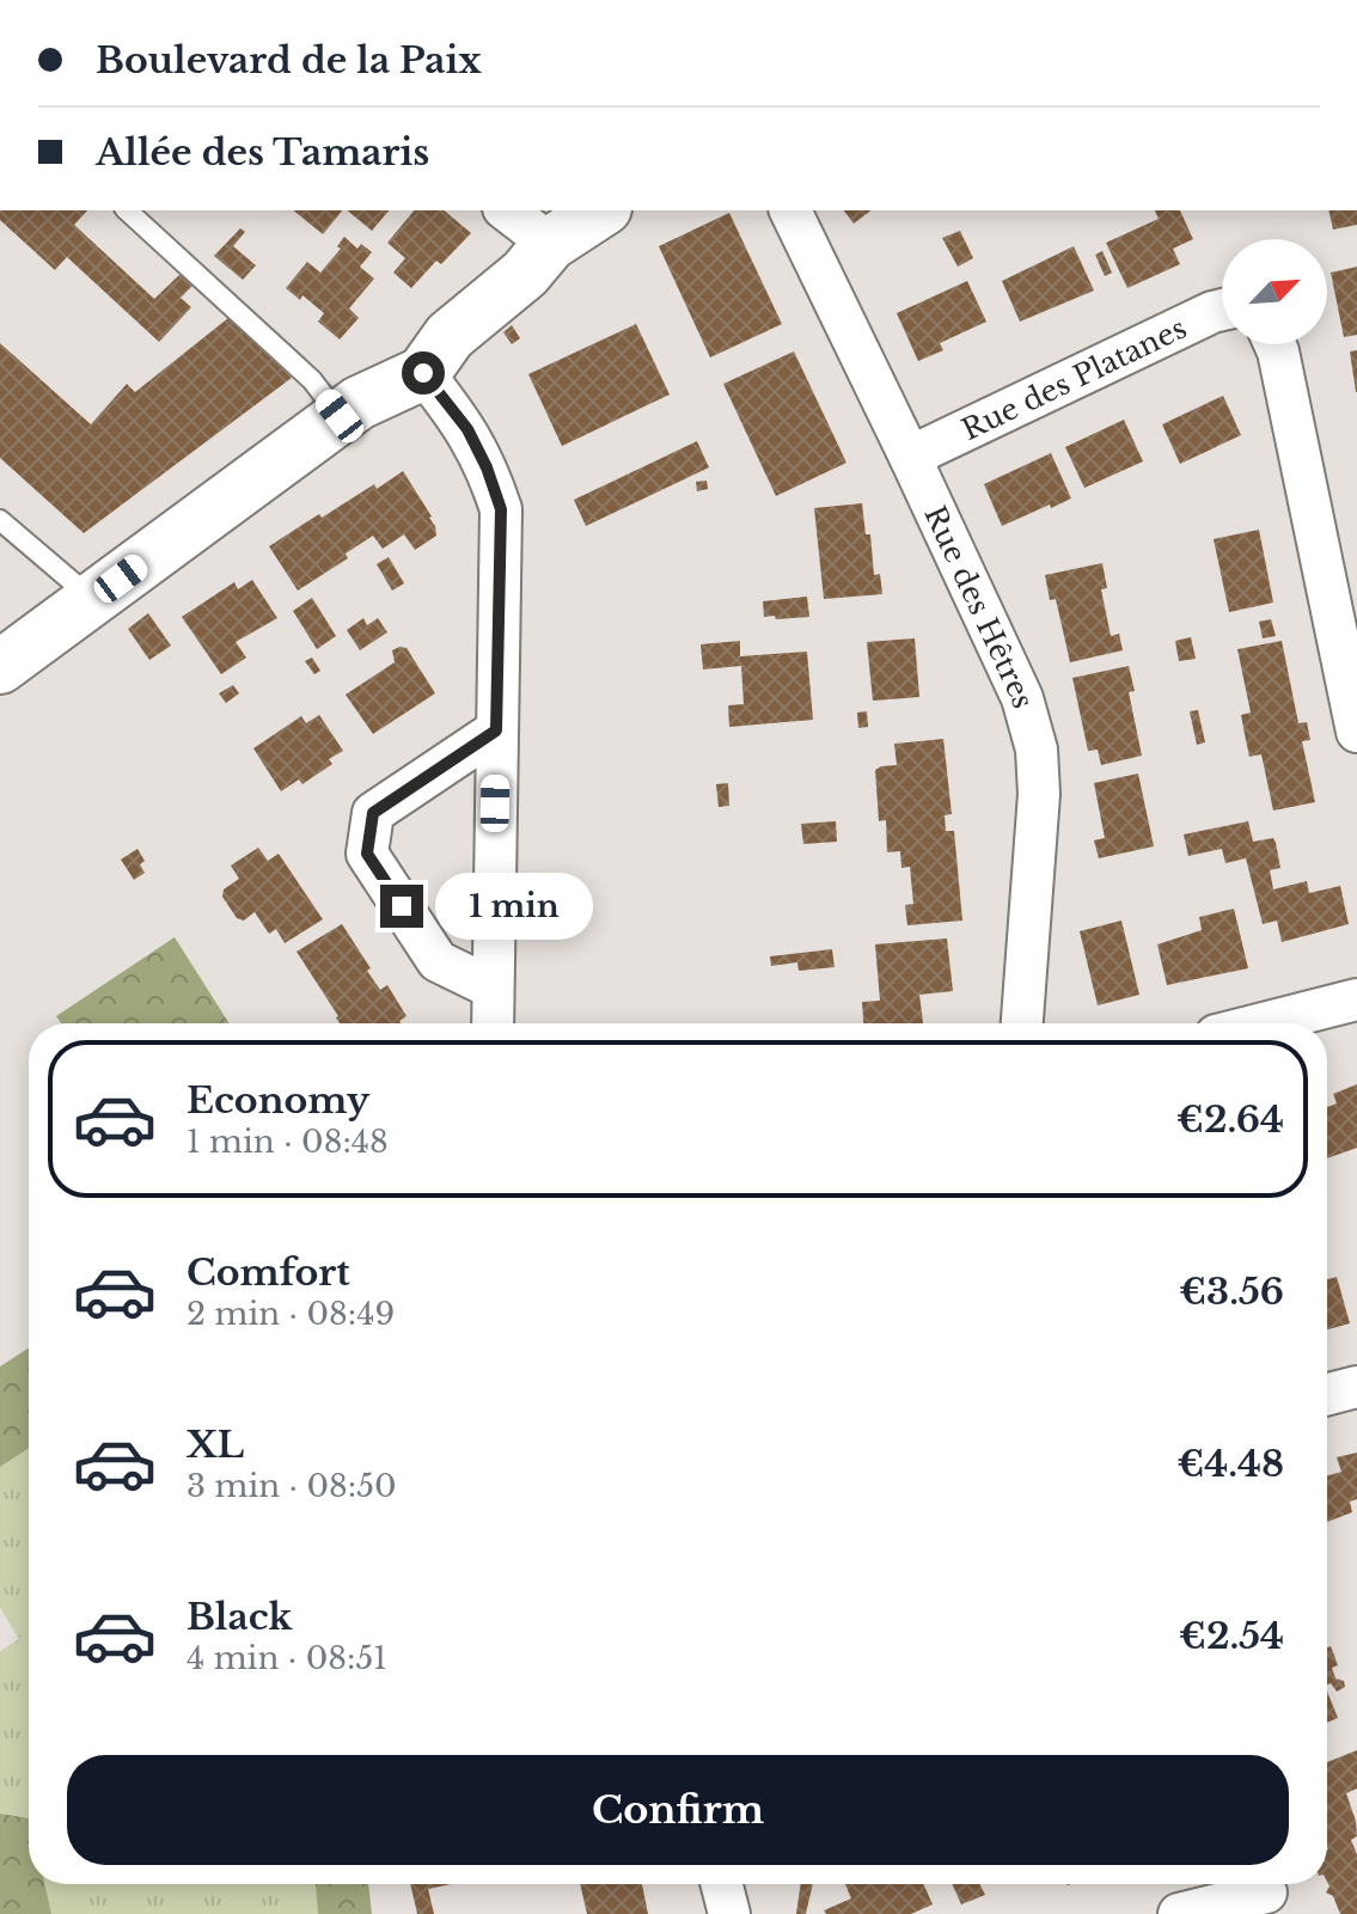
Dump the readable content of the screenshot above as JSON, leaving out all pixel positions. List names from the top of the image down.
{
  "streets": {
    "street": ["Rue des Platanes", "Rue des Hêtres"]
  },
  "crossings": [
    ["Rue des Platanes", "Rue des Hêtres"]
  ],
  "north": "top right",
  "page": {
    "banner": ["Boulevard de la Paix", "Allée des Tamaris"],
    "bubble": "1 min",
    "list": [
      {
        "name": "Economy",
        "note": "1 min · 08:48",
        "value": "€2.64"
      },
      {
        "name": "Comfort",
        "note": "2 min · 08:49",
        "value": "€3.56"
      },
      {
        "name": "XL",
        "note": "3 min · 08:50",
        "value": "€4.48"
      },
      {
        "name": "Black",
        "note": "4 min · 08:51",
        "value": "€2.54"
      }
    ],
    "buttons": "Confirm"
  }
}
